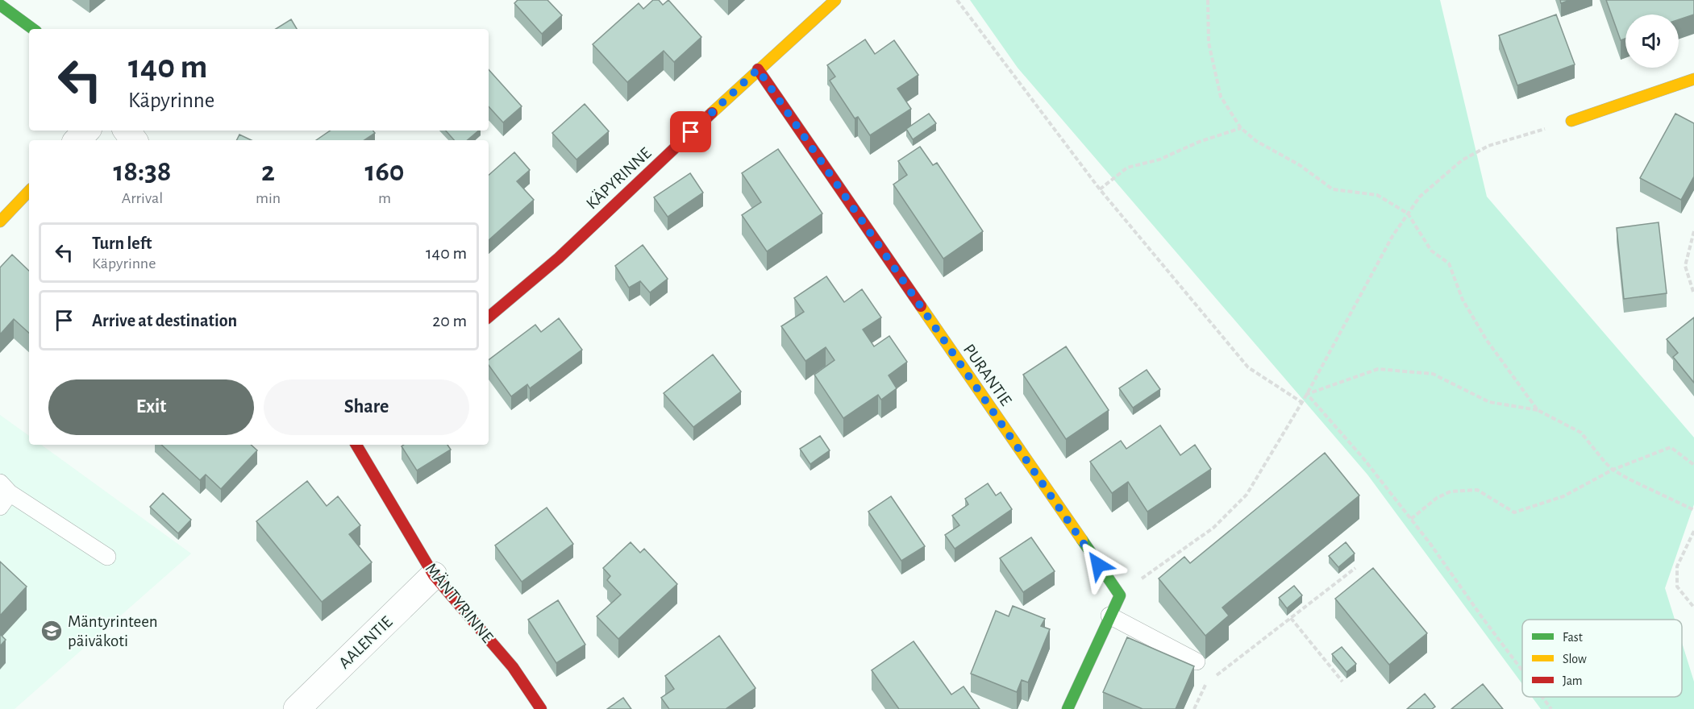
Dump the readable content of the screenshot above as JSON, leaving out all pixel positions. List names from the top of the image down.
{
  "streets": {
    "street": [
      "KÄPYRINNE",
      "PURANTIE",
      "MÄNTYRINNE",
      "AALENTIE"
    ]
  },
  "crossings": [
    ["KÄPYRINNE", "PURANTIE"],
    ["MÄNTYRINNE", "AALENTIE"]
  ],
  "places": {
    "school or university": ["Mäntyrinteen päiväkoti"]
  },
  "legend": ["Fast", "Slow", "Jam"],
  "page": {
    "turn": ["140 m", "Käpyrinne"],
    "eta": [
      "18:38",
      "Arrival",
      "2",
      "min",
      "160",
      "m"
    ],
    "list": [
      {
        "name": "Turn left",
        "note": "Käpyrinne",
        "value": "140 m"
      },
      {
        "name": "Arrive at destination",
        "value": "20 m"
      }
    ],
    "buttons": ["Exit", "Share"]
  }
}
